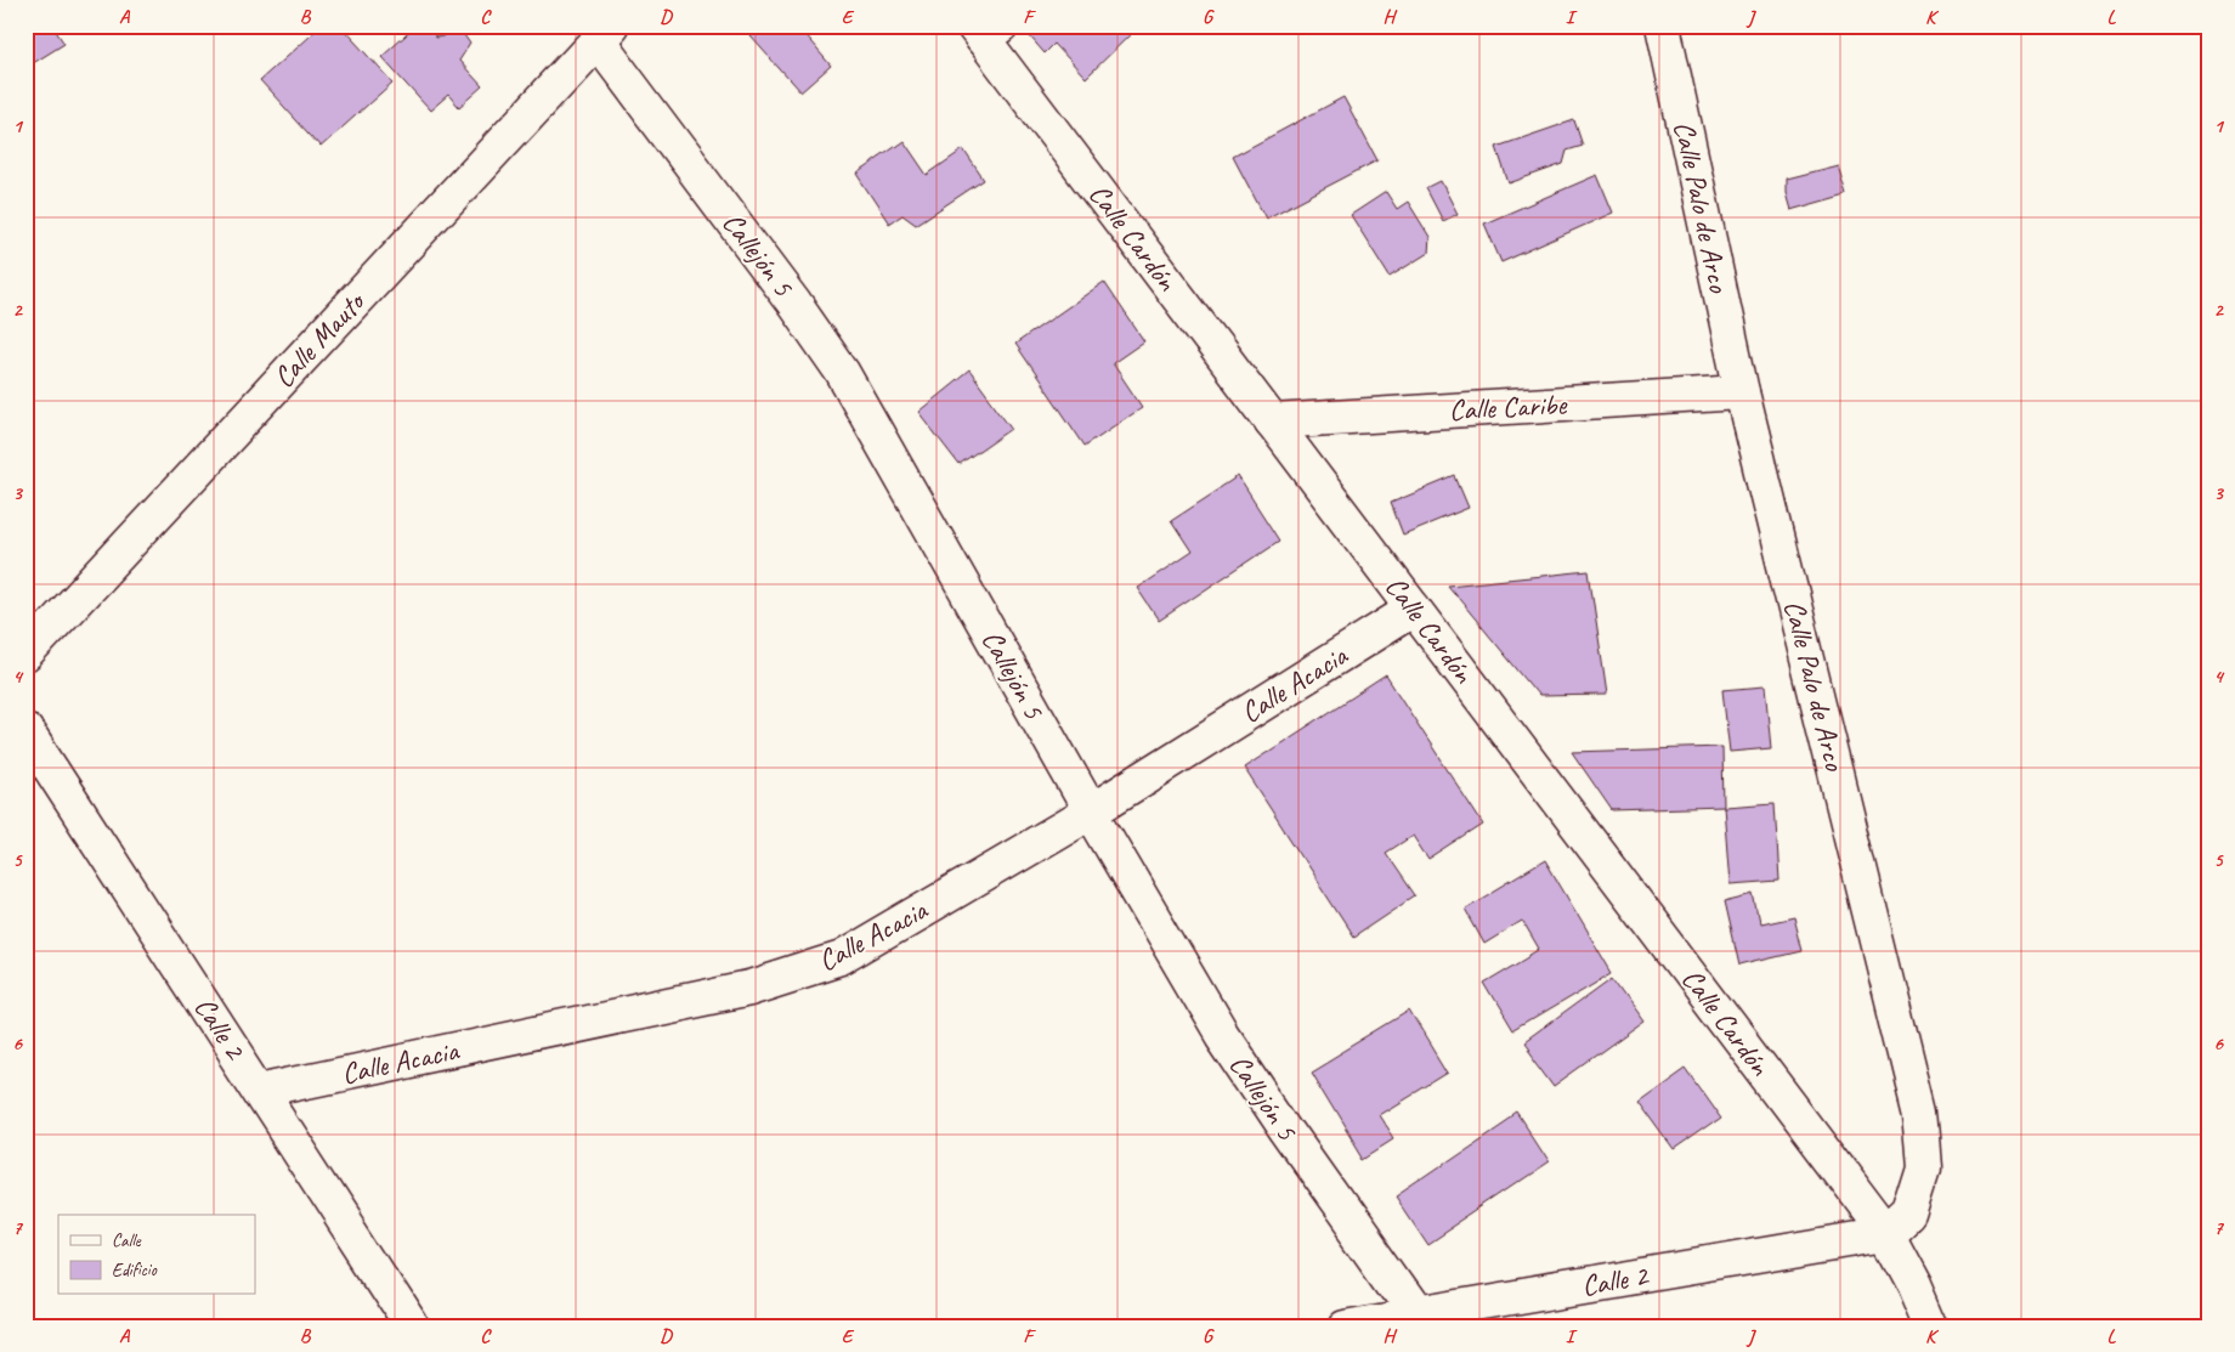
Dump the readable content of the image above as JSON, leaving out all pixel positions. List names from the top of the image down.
{
  "streets": {
    "street": [
      "Calle Palo de Arco",
      "Calle Cardón",
      "Callejón 5",
      "Calle Mauto",
      "Calle Caribe",
      "Calle Acacia",
      "Calle 2"
    ]
  },
  "crossings": [
    ["Calle Palo de Arco", "Calle Cardón"],
    ["Calle Palo de Arco", "Calle Caribe"],
    ["Calle Palo de Arco", "Calle 2"],
    ["Calle Cardón", "Calle Caribe"],
    ["Calle Cardón", "Calle Acacia"],
    ["Calle Cardón", "Calle 2"],
    ["Callejón 5", "Calle Mauto"],
    ["Callejón 5", "Calle Acacia"],
    ["Callejón 5", "Calle 2"],
    ["Calle Acacia", "Calle 2"]
  ],
  "legend": ["Calle", "Edificio"],
  "grid": {
    "columns": [
      "A",
      "B",
      "C",
      "D",
      "E",
      "F",
      "G",
      "H",
      "I",
      "J",
      "K",
      "L"
    ],
    "rows": [
      "1",
      "2",
      "3",
      "4",
      "5",
      "6",
      "7"
    ]
  }
}
